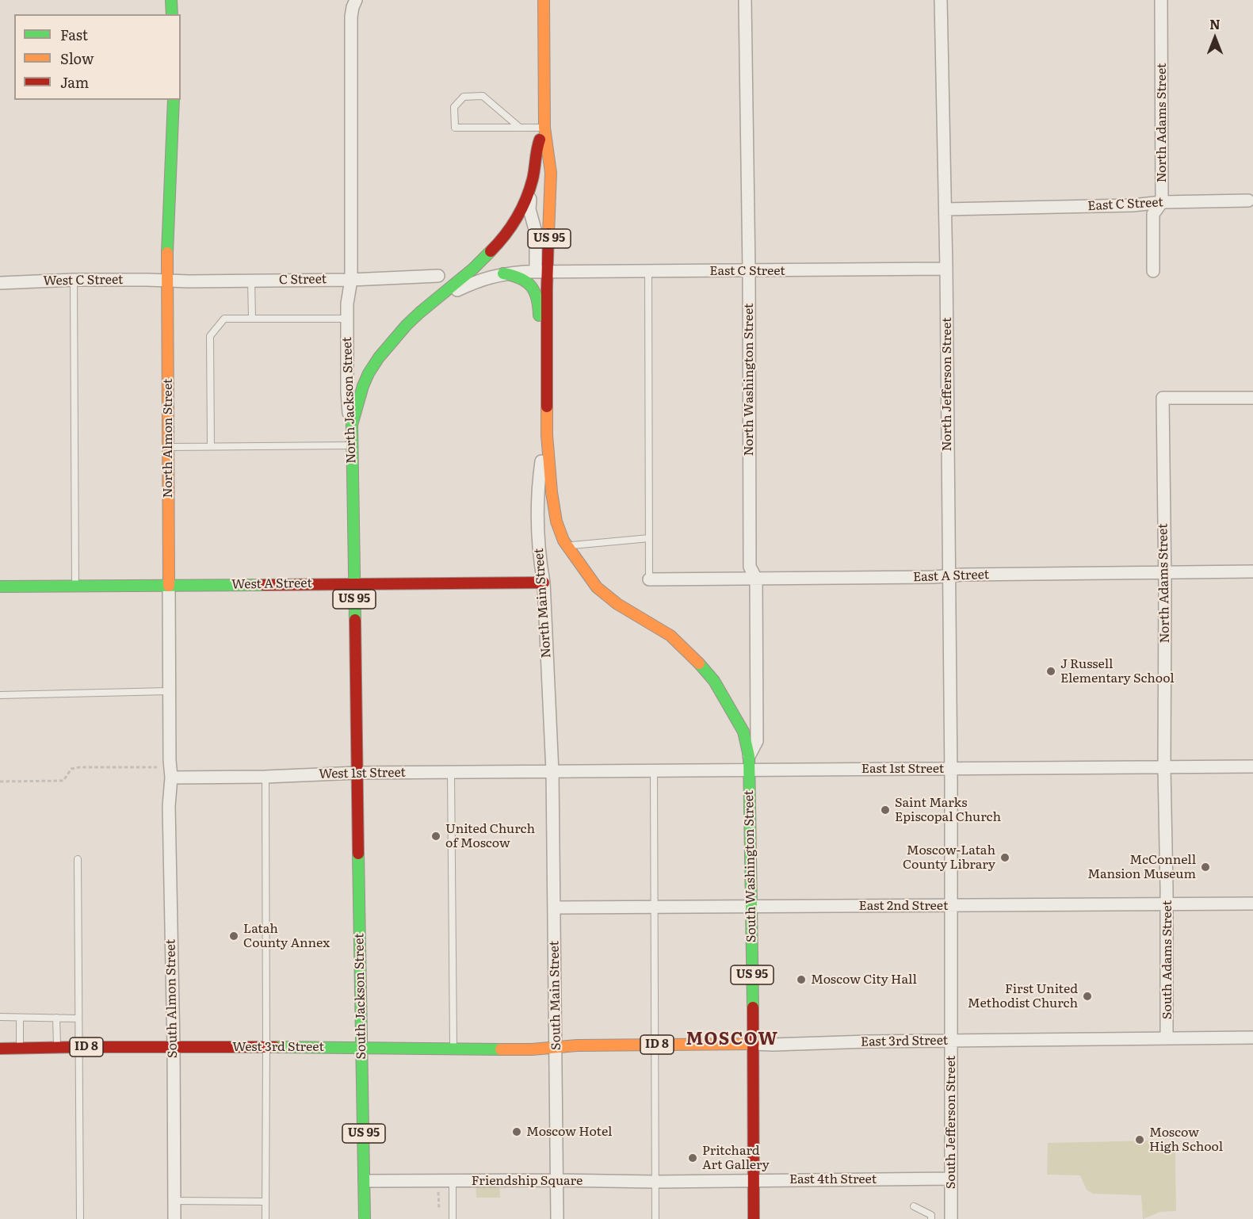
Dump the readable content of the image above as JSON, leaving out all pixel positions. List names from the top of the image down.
{
  "streets": {
    "main road": [
      "US 95",
      "North Jackson Street",
      "North Almon Street",
      "West A Street",
      "North Main Street",
      "South Washington Street",
      "South Jackson Street",
      "East 3rd Street",
      "ID 8",
      "West 3rd Street"
    ],
    "street": [
      "North Adams Street",
      "East C Street",
      "C Street",
      "West C Street",
      "North Washington Street",
      "North Jefferson Street",
      "East A Street",
      "East 1st Street",
      "West 1st Street",
      "East 2nd Street",
      "South Adams Street",
      "South Main Street",
      "South Almon Street",
      "South Jefferson Street",
      "East 4th Street",
      "Friendship Square"
    ]
  },
  "crossings": [
    ["North Adams Street", "East C Street"],
    ["North Adams Street", "East A Street"],
    ["North Adams Street", "East 1st Street"],
    ["North Adams Street", "South Adams Street"],
    ["East C Street", "North Washington Street"],
    ["East C Street", "North Jefferson Street"],
    ["East C Street", "North Main Street"],
    ["US 95", "North Washington Street"],
    ["US 95", "North Main Street"],
    ["US 95", "East 1st Street"],
    ["US 95", "South Washington Street"],
    ["C Street", "West C Street"],
    ["C Street", "North Jackson Street"],
    ["C Street", "North Almon Street"],
    ["West C Street", "North Almon Street"],
    ["North Washington Street", "East A Street"],
    ["North Washington Street", "North Main Street"],
    ["North Jefferson Street", "East A Street"],
    ["North Jefferson Street", "East 1st Street"],
    ["North Jefferson Street", "South Jefferson Street"],
    ["North Jackson Street", "West A Street"],
    ["North Jackson Street", "North Main Street"],
    ["North Jackson Street", "West 1st Street"],
    ["North Jackson Street", "South Jackson Street"],
    ["North Almon Street", "West A Street"],
    ["North Almon Street", "West 1st Street"],
    ["North Almon Street", "South Almon Street"],
    ["West A Street", "North Main Street"],
    ["North Main Street", "East 1st Street"],
    ["North Main Street", "West 1st Street"],
    ["North Main Street", "South Main Street"],
    ["East 1st Street", "West 1st Street"],
    ["East 1st Street", "South Washington Street"],
    ["East 1st Street", "South Adams Street"],
    ["East 1st Street", "South Main Street"],
    ["East 1st Street", "South Jefferson Street"],
    ["West 1st Street", "South Main Street"],
    ["West 1st Street", "South Jackson Street"],
    ["West 1st Street", "South Almon Street"],
    ["South Washington Street", "East 2nd Street"],
    ["South Washington Street", "East 3rd Street"],
    ["South Washington Street", "East 4th Street"],
    ["East 2nd Street", "South Adams Street"],
    ["East 2nd Street", "South Main Street"],
    ["East 2nd Street", "South Jefferson Street"],
    ["South Adams Street", "East 3rd Street"],
    ["South Main Street", "East 3rd Street"],
    ["South Main Street", "West 3rd Street"],
    ["South Main Street", "Friendship Square"],
    ["South Jackson Street", "West 3rd Street"],
    ["South Jackson Street", "Friendship Square"],
    ["South Almon Street", "West 3rd Street"],
    ["East 3rd Street", "West 3rd Street"],
    ["East 3rd Street", "South Jefferson Street"],
    ["South Jefferson Street", "East 4th Street"],
    ["East 4th Street", "Friendship Square"]
  ],
  "districts": ["MOSCOW"],
  "places": [
    "J Russell Elementary School",
    "Saint Marks Episcopal Church",
    "United Church of Moscow",
    "Moscow-Latah County Library",
    "McConnell Mansion Museum",
    "Latah County Annex",
    "Moscow City Hall",
    "First United Methodist Church",
    "Moscow Hotel",
    "Moscow High School",
    "Pritchard Art Gallery"
  ],
  "legend": ["Fast", "Slow", "Jam"],
  "north": "top"
}
